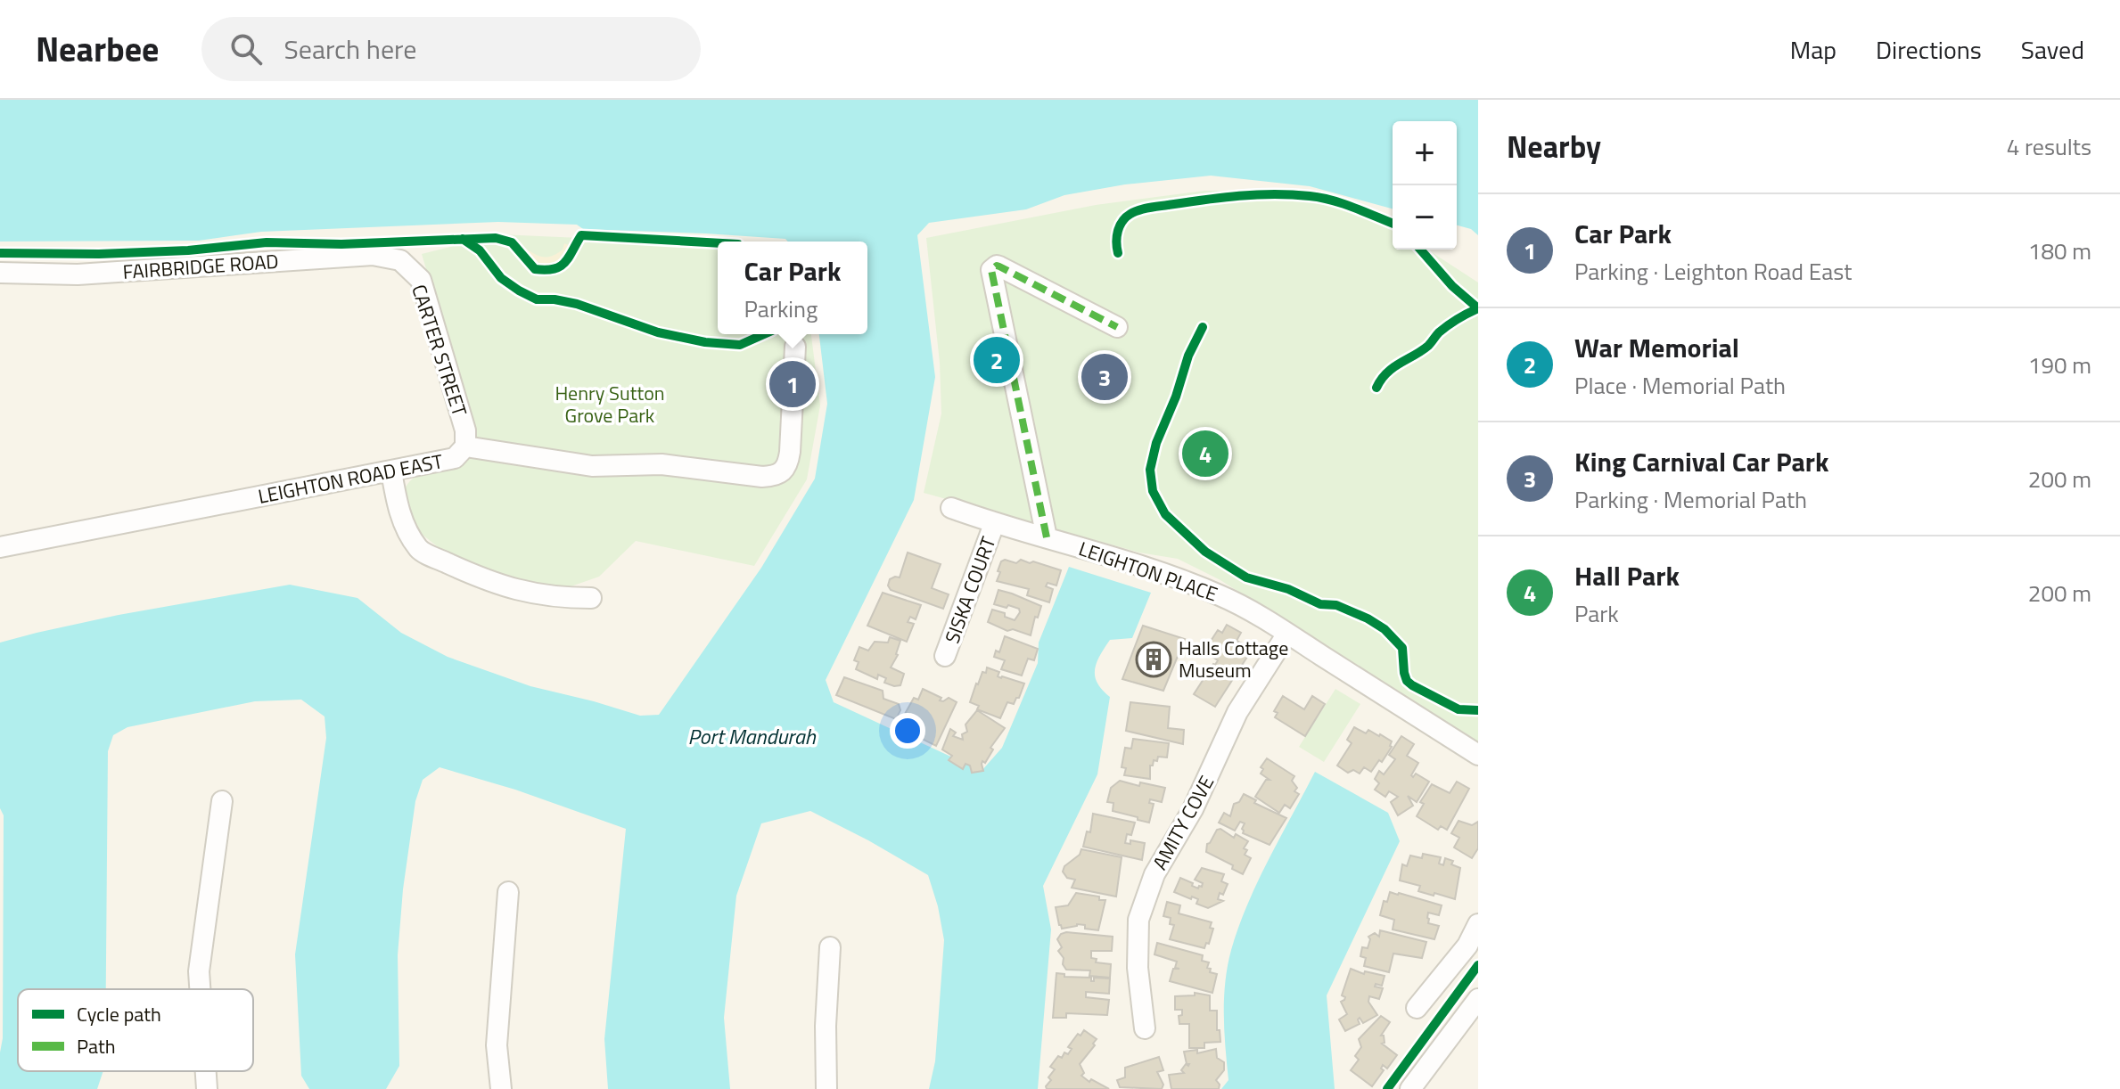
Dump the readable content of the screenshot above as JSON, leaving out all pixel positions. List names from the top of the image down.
{
  "streets": {
    "street": [
      "FAIRBRIDGE ROAD",
      "CARTER STREET",
      "LEIGHTON ROAD EAST",
      "LEIGHTON PLACE",
      "SISKA COURT",
      "AMITY COVE"
    ]
  },
  "crossings": [
    ["FAIRBRIDGE ROAD", "CARTER STREET"],
    ["CARTER STREET", "LEIGHTON ROAD EAST"],
    ["LEIGHTON PLACE", "SISKA COURT"],
    ["LEIGHTON PLACE", "AMITY COVE"]
  ],
  "water": ["Port Mandurah"],
  "parks": ["Henry Sutton Grove Park"],
  "places": {
    "building": ["Halls Cottage Museum"]
  },
  "legend": ["Cycle path", "Path"],
  "page": {
    "header": "Nearbee",
    "search": "Search here",
    "nav": ["Map", "Directions", "Saved"],
    "heading": ["Nearby", "4 results"],
    "map_buttons": ["+", "−"],
    "list": [
      {
        "mark": "1",
        "name": "Car Park",
        "note": "Parking · Leighton Road East",
        "value": "180 m"
      },
      {
        "mark": "2",
        "name": "War Memorial",
        "note": "Place · Memorial Path",
        "value": "190 m"
      },
      {
        "mark": "3",
        "name": "King Carnival Car Park",
        "note": "Parking · Memorial Path",
        "value": "200 m"
      },
      {
        "mark": "4",
        "name": "Hall Park",
        "note": "Park",
        "value": "200 m"
      }
    ],
    "popup": ["Car Park", "Parking"],
    "pins": [
      "2",
      "3",
      "1",
      "4"
    ]
  }
}
